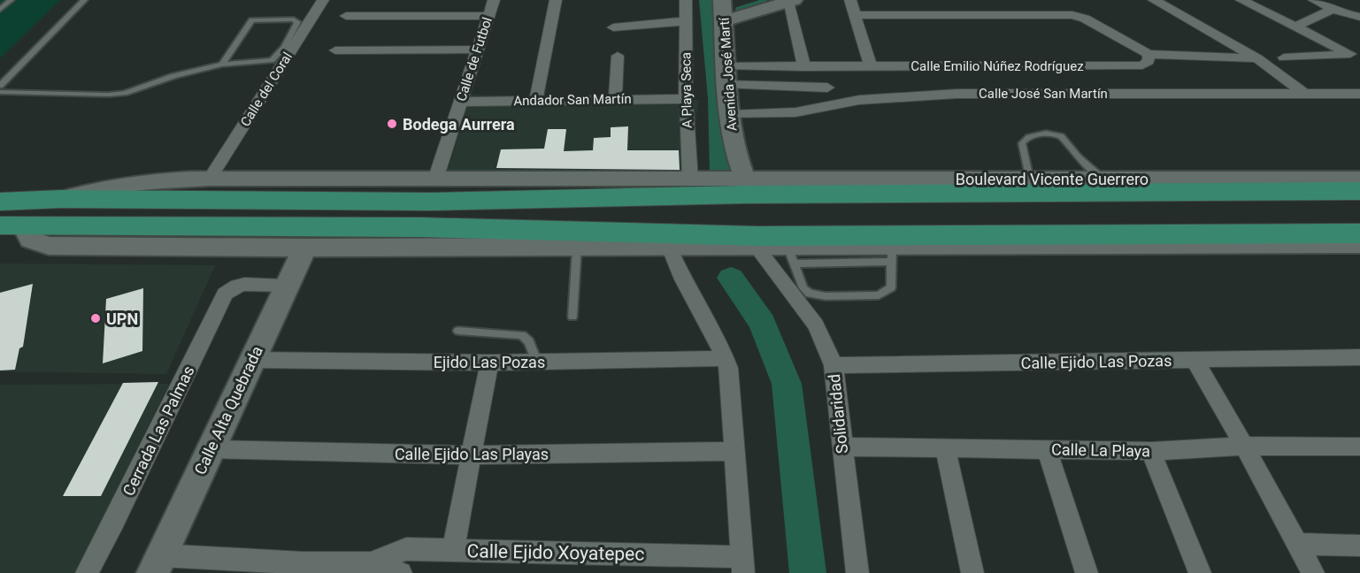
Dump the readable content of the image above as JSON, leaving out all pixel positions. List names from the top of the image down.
{
  "streets": {
    "main road": ["Avenida José Martí", "Boulevard Vicente Guerrero", "Calle Alta Quebrada"],
    "street": [
      "Calle de Futbol",
      "Calle Emilio Núñez Rodríguez",
      "Calle del Coral",
      "A Playa Seca",
      "Calle José San Martín",
      "Andador San Martín",
      "Ejido Las Pozas",
      "Calle Ejido Las Pozas",
      "Solidaridad",
      "Cerrada Las Palmas",
      "Calle La Playa",
      "Calle Ejido Las Playas",
      "Calle Ejido Xoyatepec"
    ]
  },
  "crossings": [
    ["Calle de Futbol", "Andador San Martín"],
    ["Calle de Futbol", "Boulevard Vicente Guerrero"],
    ["Calle Emilio Núñez Rodríguez", "Avenida José Martí"],
    ["Avenida José Martí", "Calle José San Martín"],
    ["Avenida José Martí", "Boulevard Vicente Guerrero"],
    ["Calle del Coral", "Boulevard Vicente Guerrero"],
    ["A Playa Seca", "Andador San Martín"],
    ["A Playa Seca", "Boulevard Vicente Guerrero"],
    ["Ejido Las Pozas", "Calle Alta Quebrada"],
    ["Calle Ejido Las Pozas", "Solidaridad"],
    ["Calle Alta Quebrada", "Cerrada Las Palmas"],
    ["Calle Alta Quebrada", "Calle Ejido Las Playas"],
    ["Solidaridad", "Calle La Playa"]
  ],
  "places": ["Bodega Aurrera", "UPN"]
}
